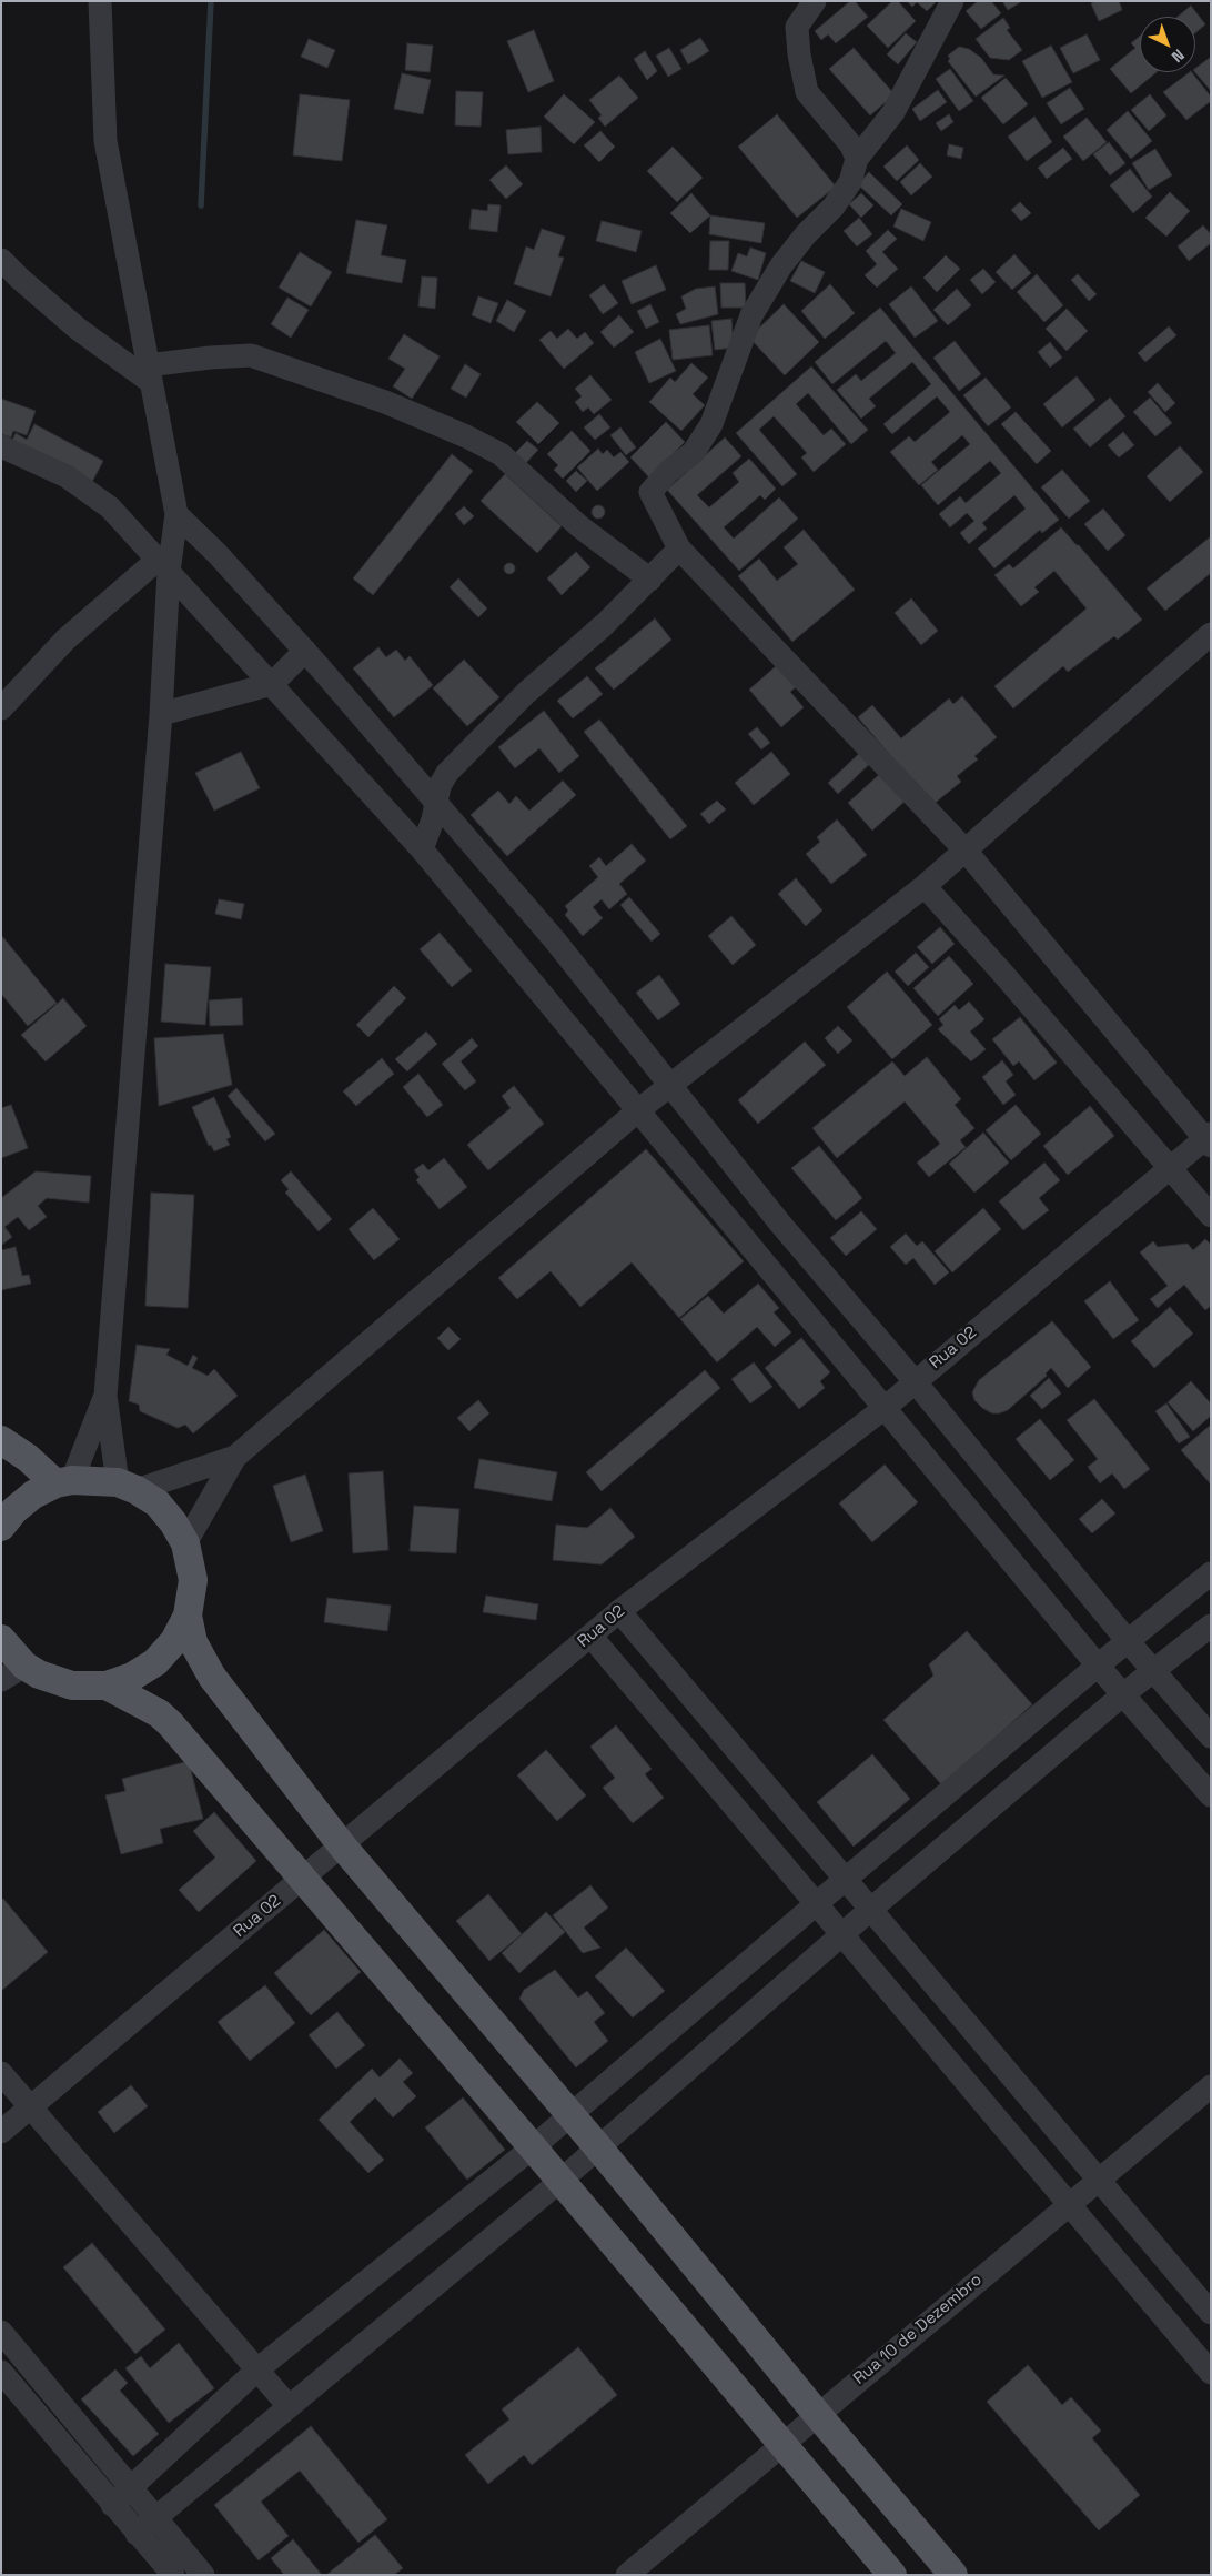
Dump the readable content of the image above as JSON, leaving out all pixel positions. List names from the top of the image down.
{
  "streets": {
    "street": ["Rua 02", "Rua 10 de Dezembro"]
  },
  "north": "bottom right"
}
